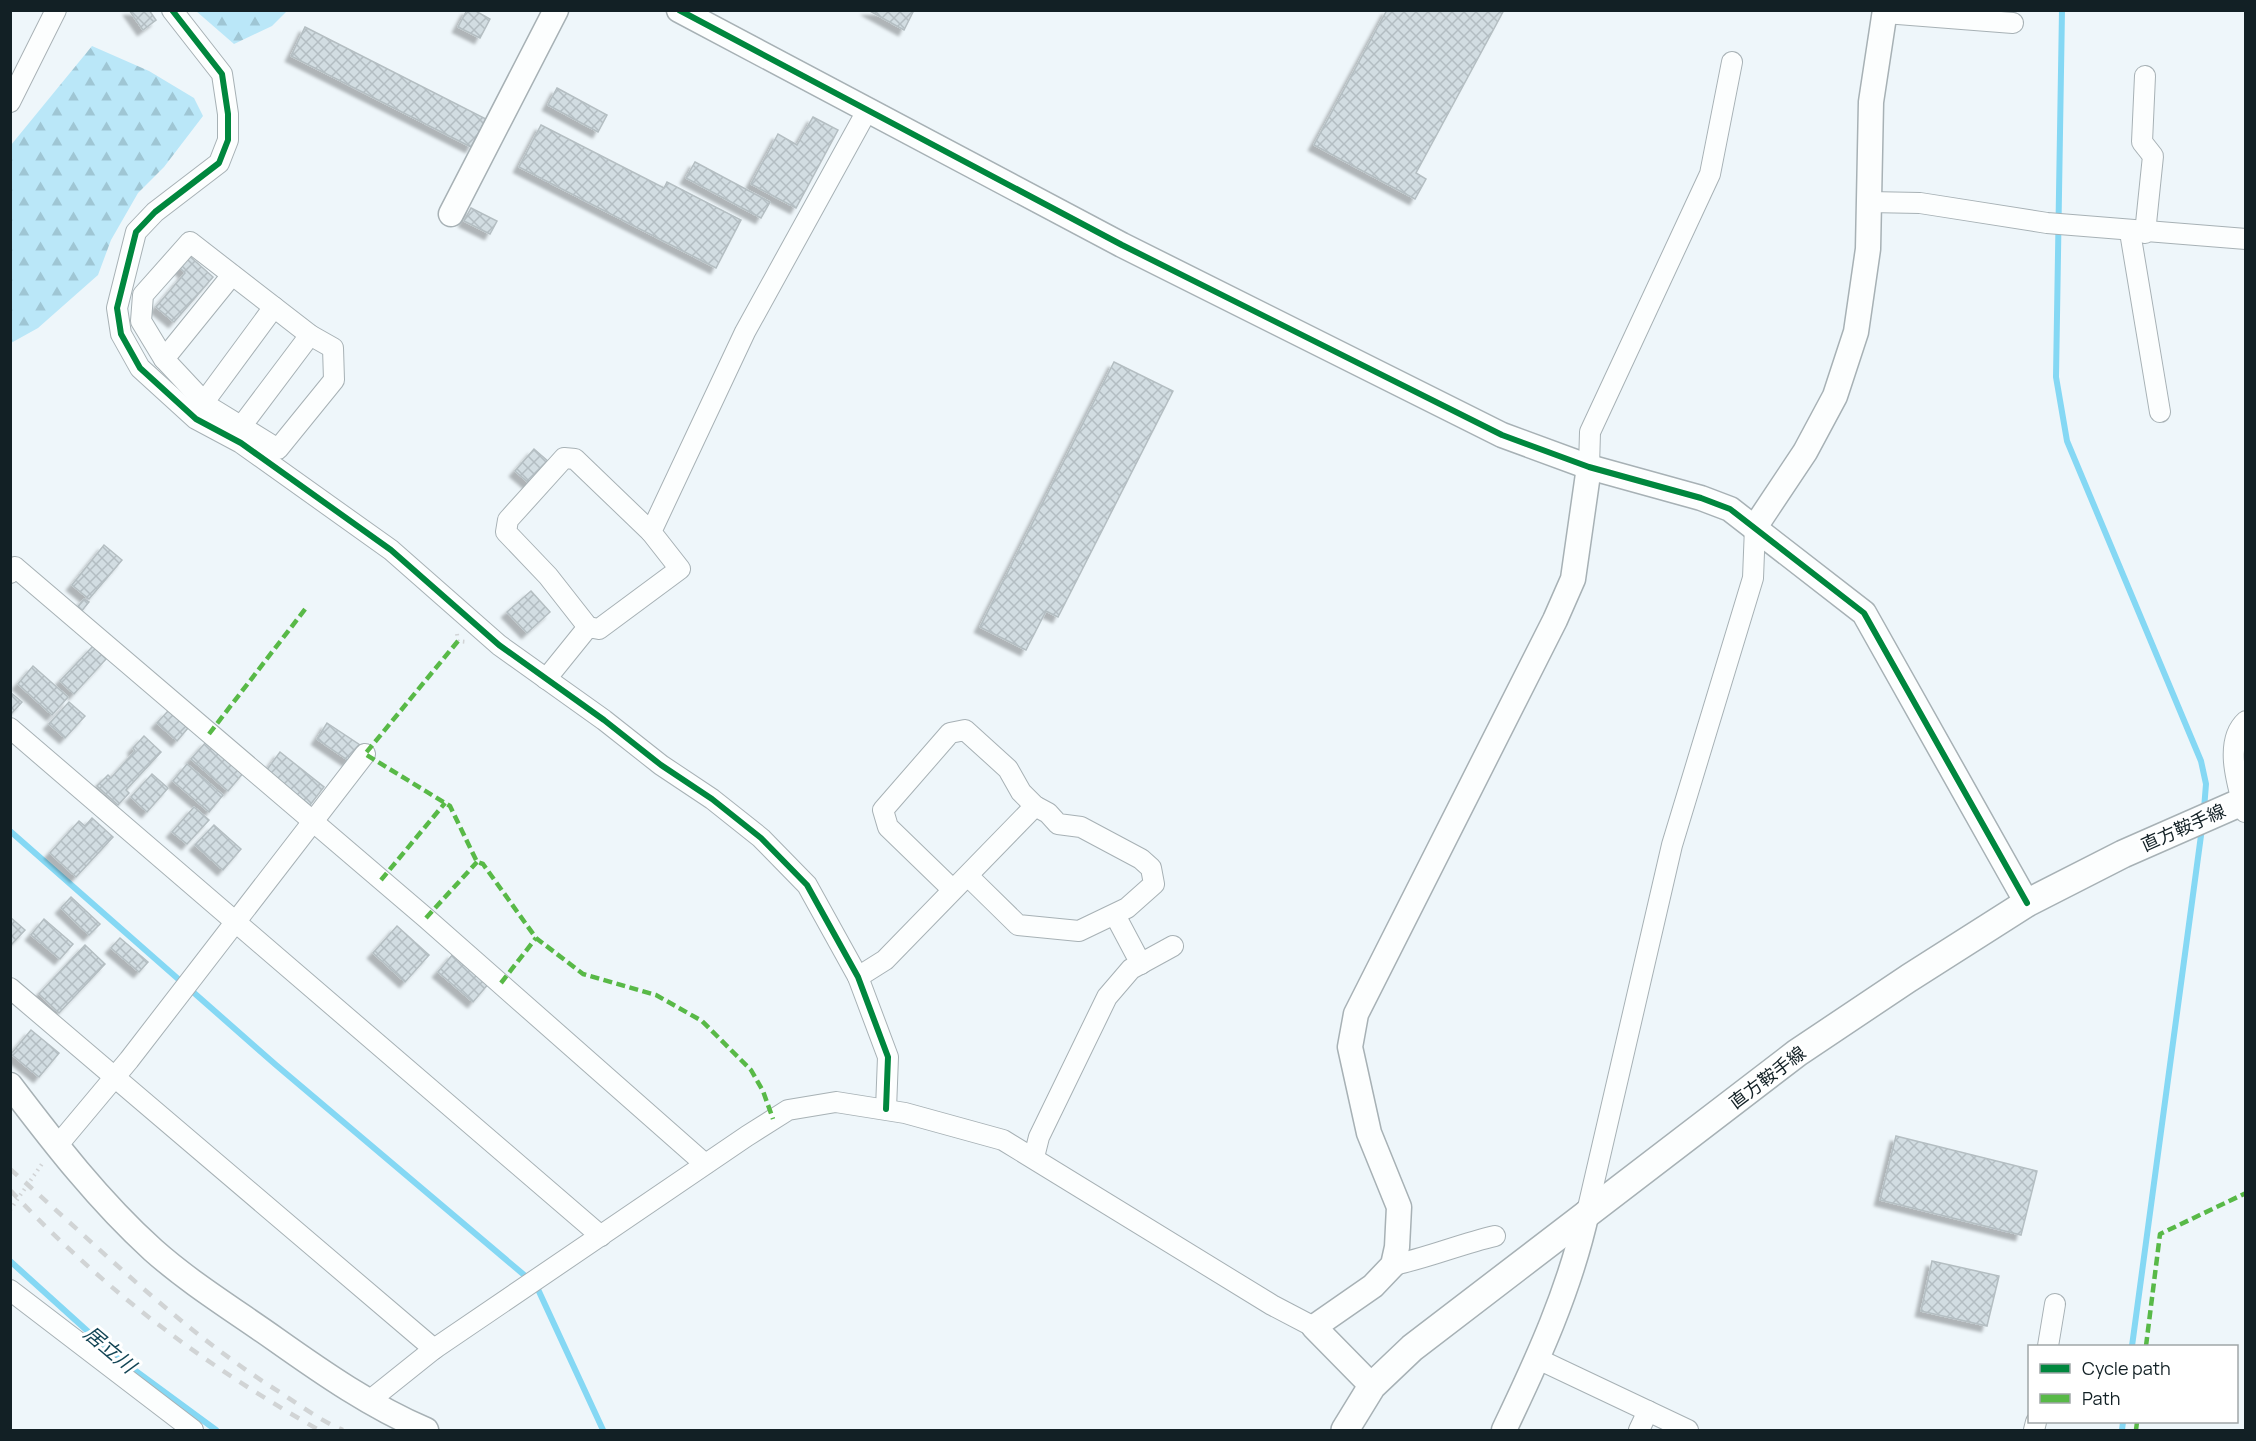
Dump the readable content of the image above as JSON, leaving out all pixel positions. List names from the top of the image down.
{
  "streets": {
    "main road": ["直方鞍手線"]
  },
  "water": ["居立川"],
  "legend": ["Cycle path", "Path"]
}
